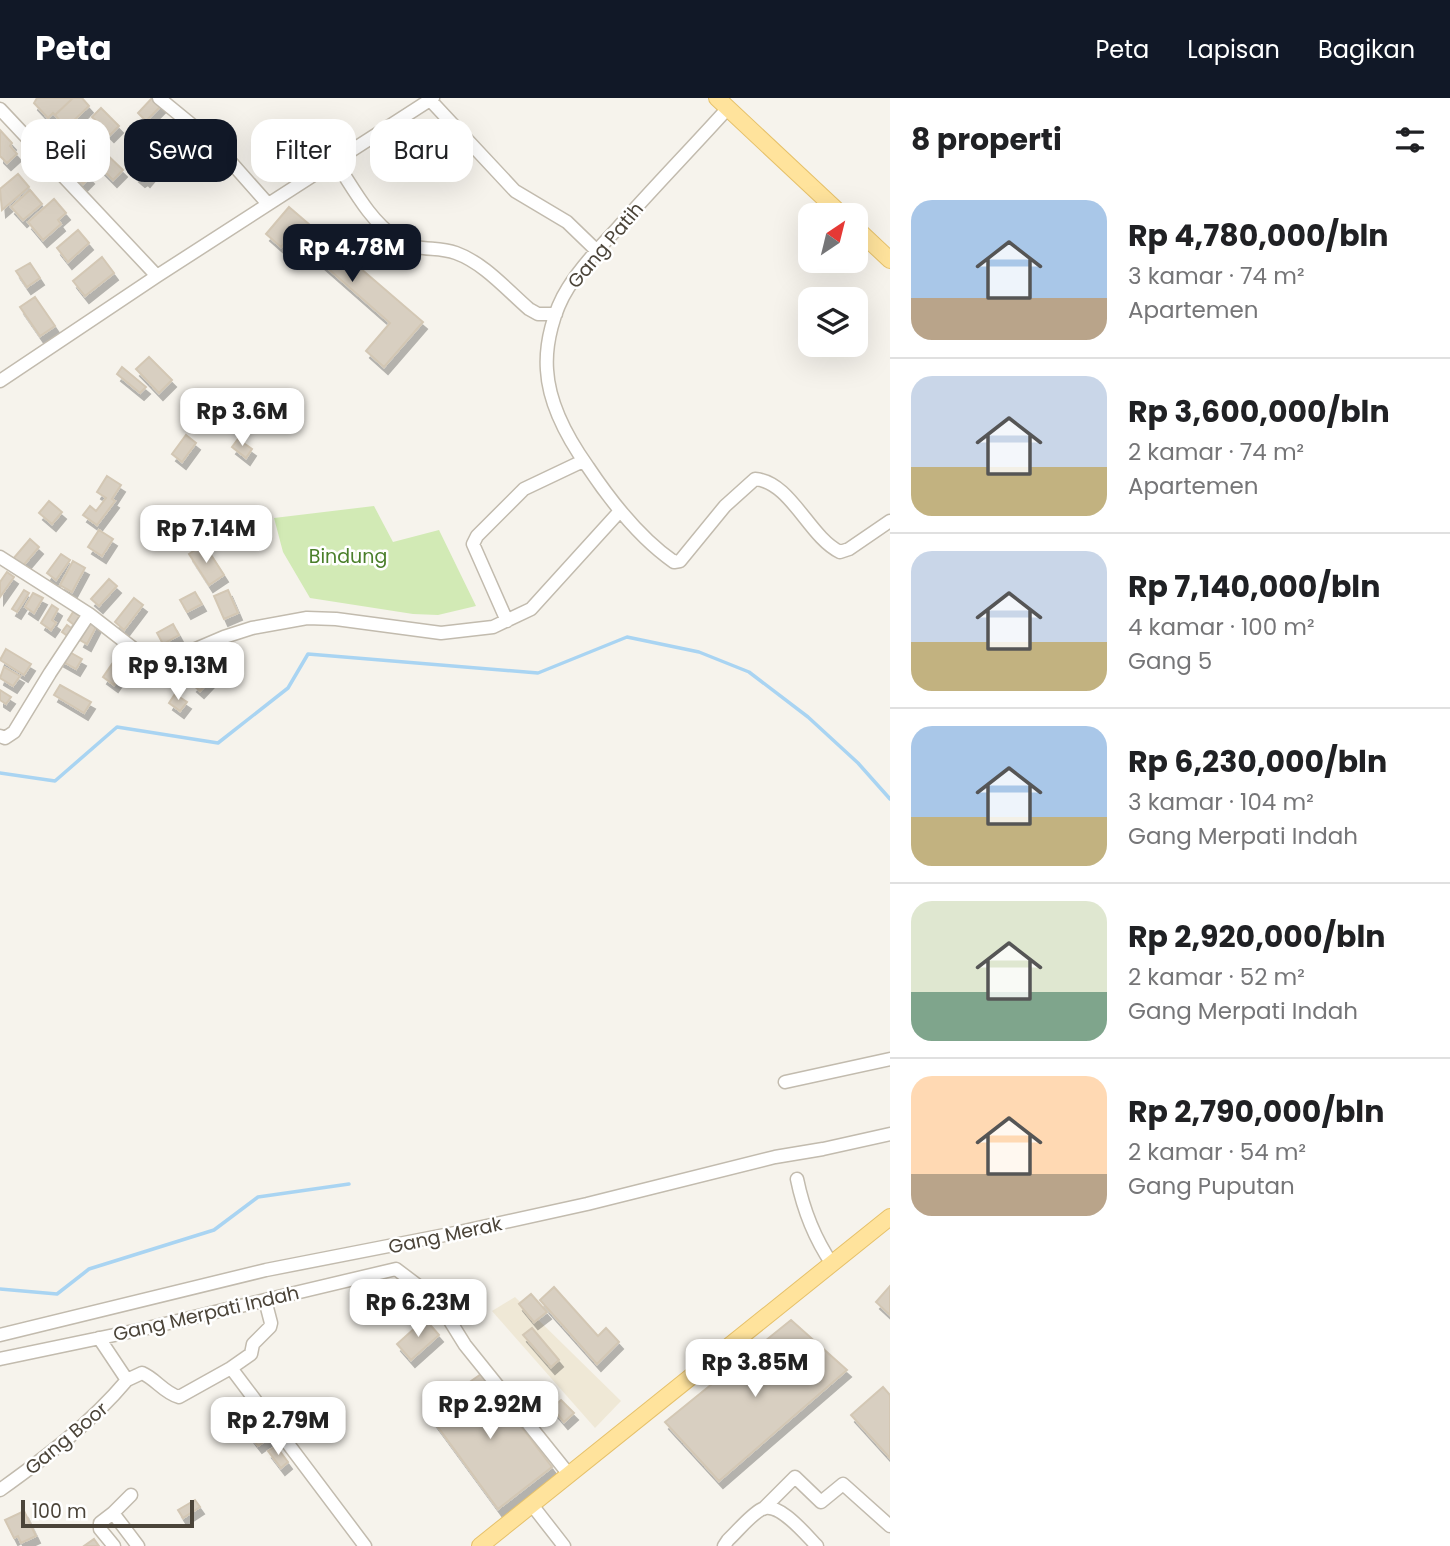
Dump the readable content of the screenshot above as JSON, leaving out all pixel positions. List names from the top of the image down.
{
  "streets": {
    "street": [
      "Gang Patih",
      "Gang Merak",
      "Gang Merpati Indah",
      "Gang Boor"
    ]
  },
  "parks": ["Bindung"],
  "scale_bar": "100 m",
  "north": "top right",
  "page": {
    "header": "Peta",
    "nav": ["Peta", "Lapisan", "Bagikan"],
    "heading": "8 properti",
    "chip": [
      "Beli",
      "Sewa",
      "Filter",
      "Baru"
    ],
    "list": [
      {
        "name": "Rp 4,780,000/bln",
        "note": "3 kamar · 74 m² · Apartemen"
      },
      {
        "name": "Rp 3,600,000/bln",
        "note": "2 kamar · 74 m² · Apartemen"
      },
      {
        "name": "Rp 7,140,000/bln",
        "note": "4 kamar · 100 m² · Gang 5"
      },
      {
        "name": "Rp 6,230,000/bln",
        "note": "3 kamar · 104 m² · Gang Merpati Indah"
      },
      {
        "name": "Rp 2,920,000/bln",
        "note": "2 kamar · 52 m² · Gang Merpati Indah"
      },
      {
        "name": "Rp 2,790,000/bln",
        "note": "2 kamar · 54 m² · Gang Puputan"
      }
    ],
    "price": [
      "Rp 4.78M",
      "Rp 3.6M",
      "Rp 7.14M",
      "Rp 9.13M",
      "Rp 6.23M",
      "Rp 3.85M",
      "Rp 2.92M",
      "Rp 2.79M"
    ],
    "scale": "100 m"
  }
}
